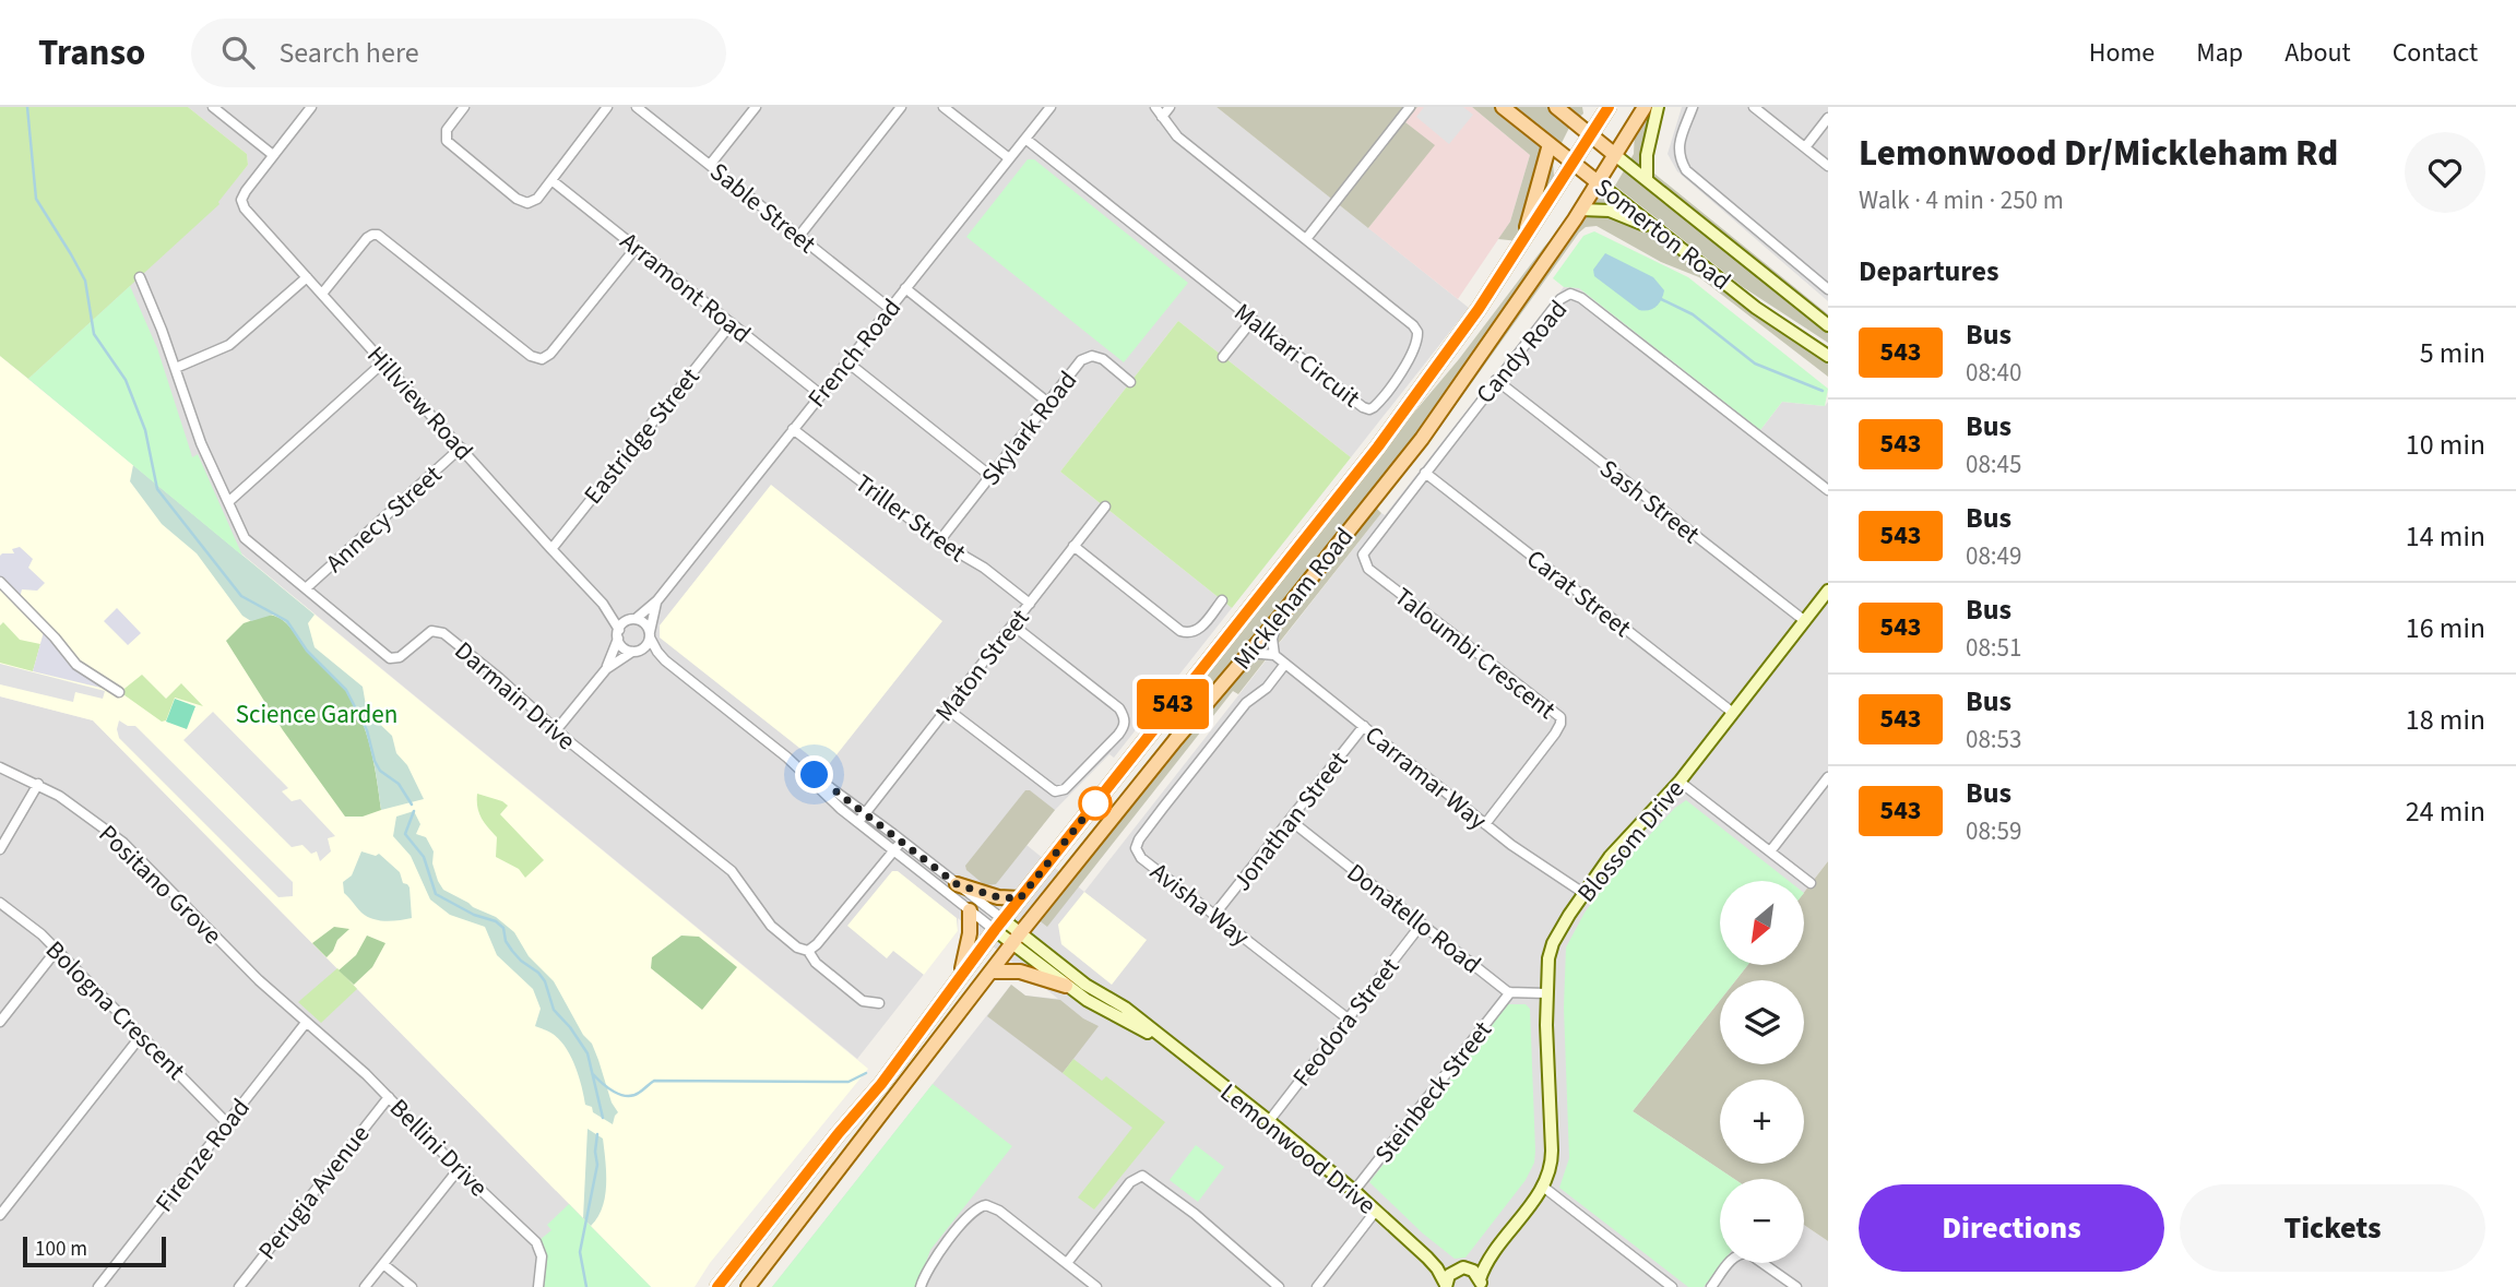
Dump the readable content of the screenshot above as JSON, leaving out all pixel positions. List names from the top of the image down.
{
  "streets": {
    "main road": ["Somerton Road", "Mickleham Road"],
    "street": [
      "Sable Street",
      "Arramont Road",
      "Candy Road",
      "French Road",
      "Malkari Circuit",
      "Hillview Road",
      "Skylark Road",
      "Eastridge Street",
      "Sash Street",
      "Triller Street",
      "Annecy Street",
      "Carat Street",
      "Taloumbi Crescent",
      "Maton Street",
      "Darmain Drive",
      "Carramar Way",
      "Jonathan Street",
      "Blossom Drive",
      "Positano Grove",
      "Avisha Way",
      "Donatello Road",
      "Bologna Crescent",
      "Feodora Street",
      "Steinbeck Street",
      "Bellini Drive",
      "Lemonwood Drive",
      "Firenze Road",
      "Perugia Avenue"
    ]
  },
  "crossings": [
    ["Sable Street", "French Road"],
    ["Somerton Road", "Mickleham Road"],
    ["Arramont Road", "French Road"],
    ["Arramont Road", "Eastridge Street"],
    ["Candy Road", "Sash Street"],
    ["Candy Road", "Carat Street"],
    ["Candy Road", "Taloumbi Crescent"],
    ["French Road", "Malkari Circuit"],
    ["French Road", "Hillview Road"],
    ["French Road", "Triller Street"],
    ["Hillview Road", "Eastridge Street"],
    ["Hillview Road", "Annecy Street"],
    ["Skylark Road", "Triller Street"],
    ["Sash Street", "Blossom Drive"],
    ["Triller Street", "Maton Street"],
    ["Annecy Street", "Darmain Drive"],
    ["Carat Street", "Blossom Drive"],
    ["Mickleham Road", "Lemonwood Drive"],
    ["Taloumbi Crescent", "Carramar Way"],
    ["Carramar Way", "Jonathan Street"],
    ["Carramar Way", "Blossom Drive"],
    ["Carramar Way", "Avisha Way"],
    ["Jonathan Street", "Avisha Way"],
    ["Jonathan Street", "Donatello Road"],
    ["Blossom Drive", "Lemonwood Drive"],
    ["Positano Grove", "Bellini Drive"],
    ["Positano Grove", "Firenze Road"],
    ["Avisha Way", "Feodora Street"],
    ["Donatello Road", "Feodora Street"],
    ["Donatello Road", "Steinbeck Street"],
    ["Bologna Crescent", "Firenze Road"],
    ["Feodora Street", "Lemonwood Drive"],
    ["Steinbeck Street", "Lemonwood Drive"],
    ["Bellini Drive", "Firenze Road"],
    ["Bellini Drive", "Perugia Avenue"]
  ],
  "parks": ["Science Garden"],
  "lines": ["bus line 543"],
  "scale_bar": "100 m",
  "north": "bottom left",
  "page": {
    "header": "Transo",
    "search": "Search here",
    "nav": [
      "Home",
      "Map",
      "About",
      "Contact"
    ],
    "on_map": "543",
    "heading": [
      ["Lemonwood Dr/Mickleham Rd", "Walk · 4 min · 250 m"],
      "Departures"
    ],
    "list": [
      {
        "mark": "543",
        "name": "Bus",
        "note": "08:40",
        "value": "5 min"
      },
      {
        "mark": "543",
        "name": "Bus",
        "note": "08:45",
        "value": "10 min"
      },
      {
        "mark": "543",
        "name": "Bus",
        "note": "08:49",
        "value": "14 min"
      },
      {
        "mark": "543",
        "name": "Bus",
        "note": "08:51",
        "value": "16 min"
      },
      {
        "mark": "543",
        "name": "Bus",
        "note": "08:53",
        "value": "18 min"
      },
      {
        "mark": "543",
        "name": "Bus",
        "note": "08:59",
        "value": "24 min"
      }
    ],
    "map_buttons": ["+", "−"],
    "buttons": ["Directions", "Tickets"],
    "scale": "100 m"
  }
}
